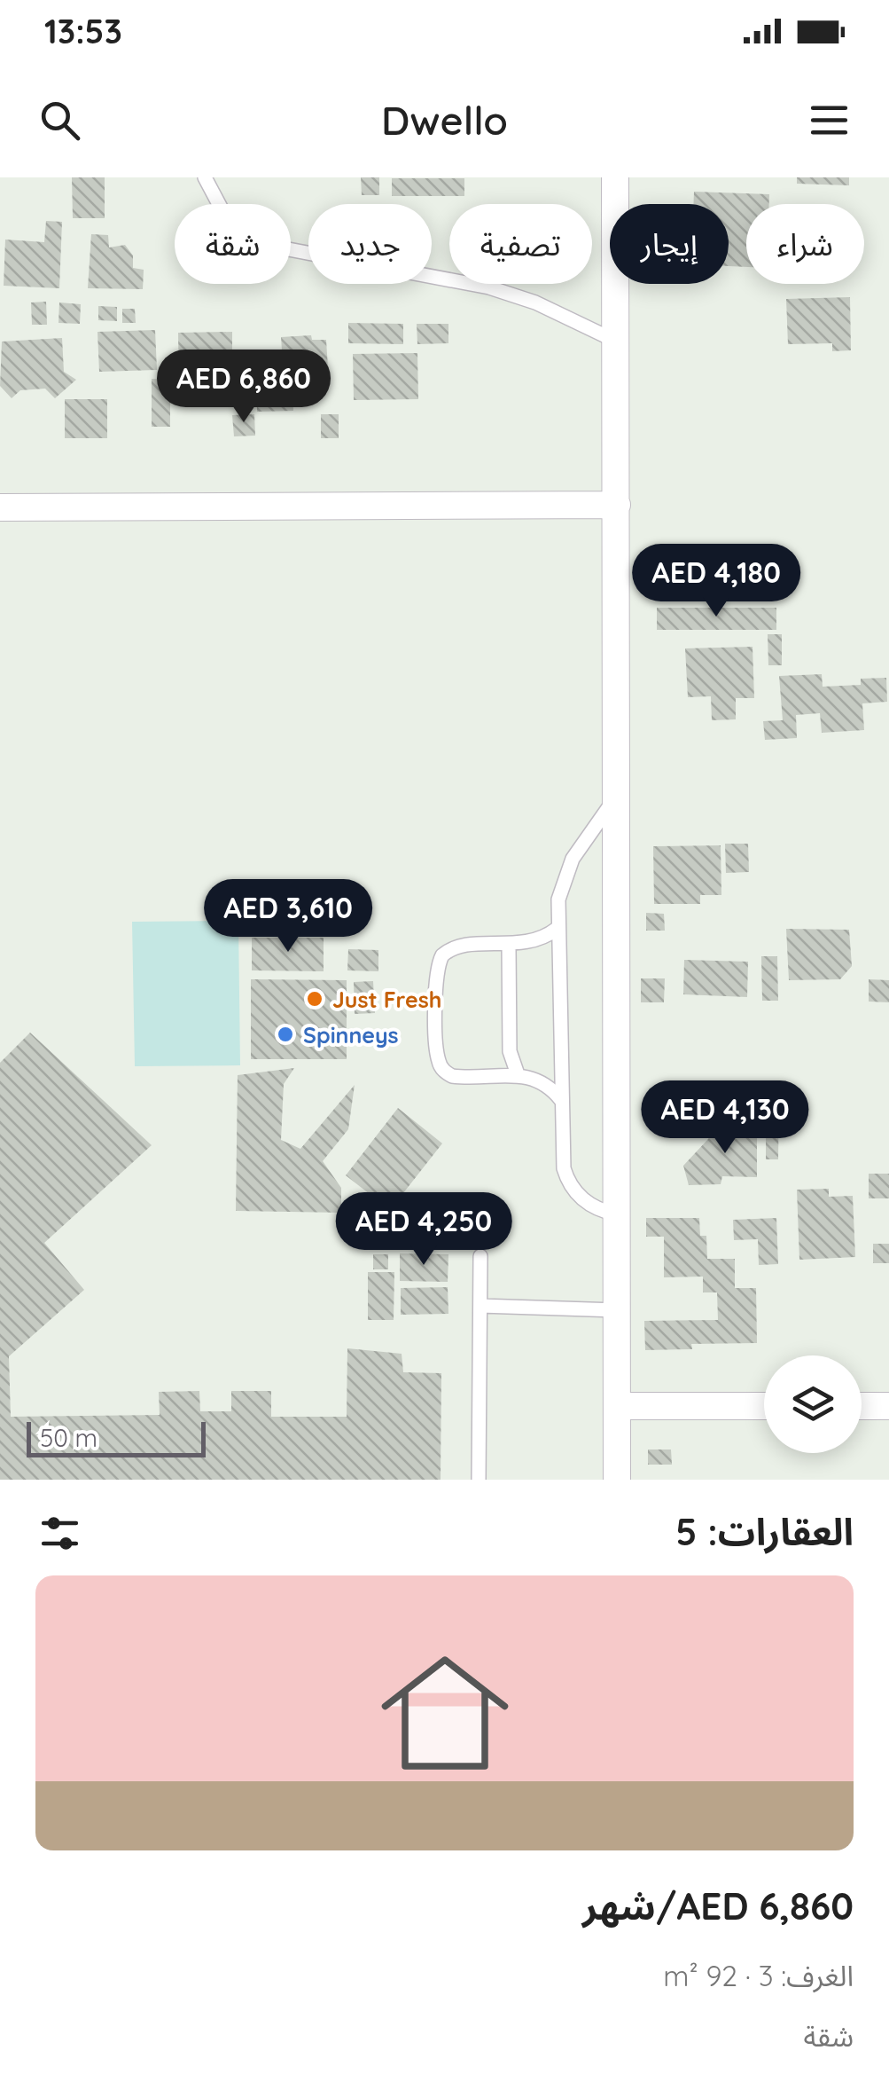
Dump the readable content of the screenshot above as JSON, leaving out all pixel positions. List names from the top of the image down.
{
  "places": ["Just Fresh", "Spinneys"],
  "scale_bar": "50 m",
  "page": {
    "status": "13:53",
    "header": "Dwello",
    "chip": [
      "شراء",
      "إيجار",
      "تصفية",
      "جديد",
      "شقة"
    ],
    "price": [
      "AED 6,860",
      "AED 4,180",
      "AED 3,610",
      "AED 4,130",
      "AED 4,250"
    ],
    "scale": "50 m",
    "heading": "العقارات: 5",
    "list": [
      {
        "name": "AED 6,860/شهر",
        "note": "الغرف: 3 · 92 m² · شقة"
      }
    ]
  }
}
